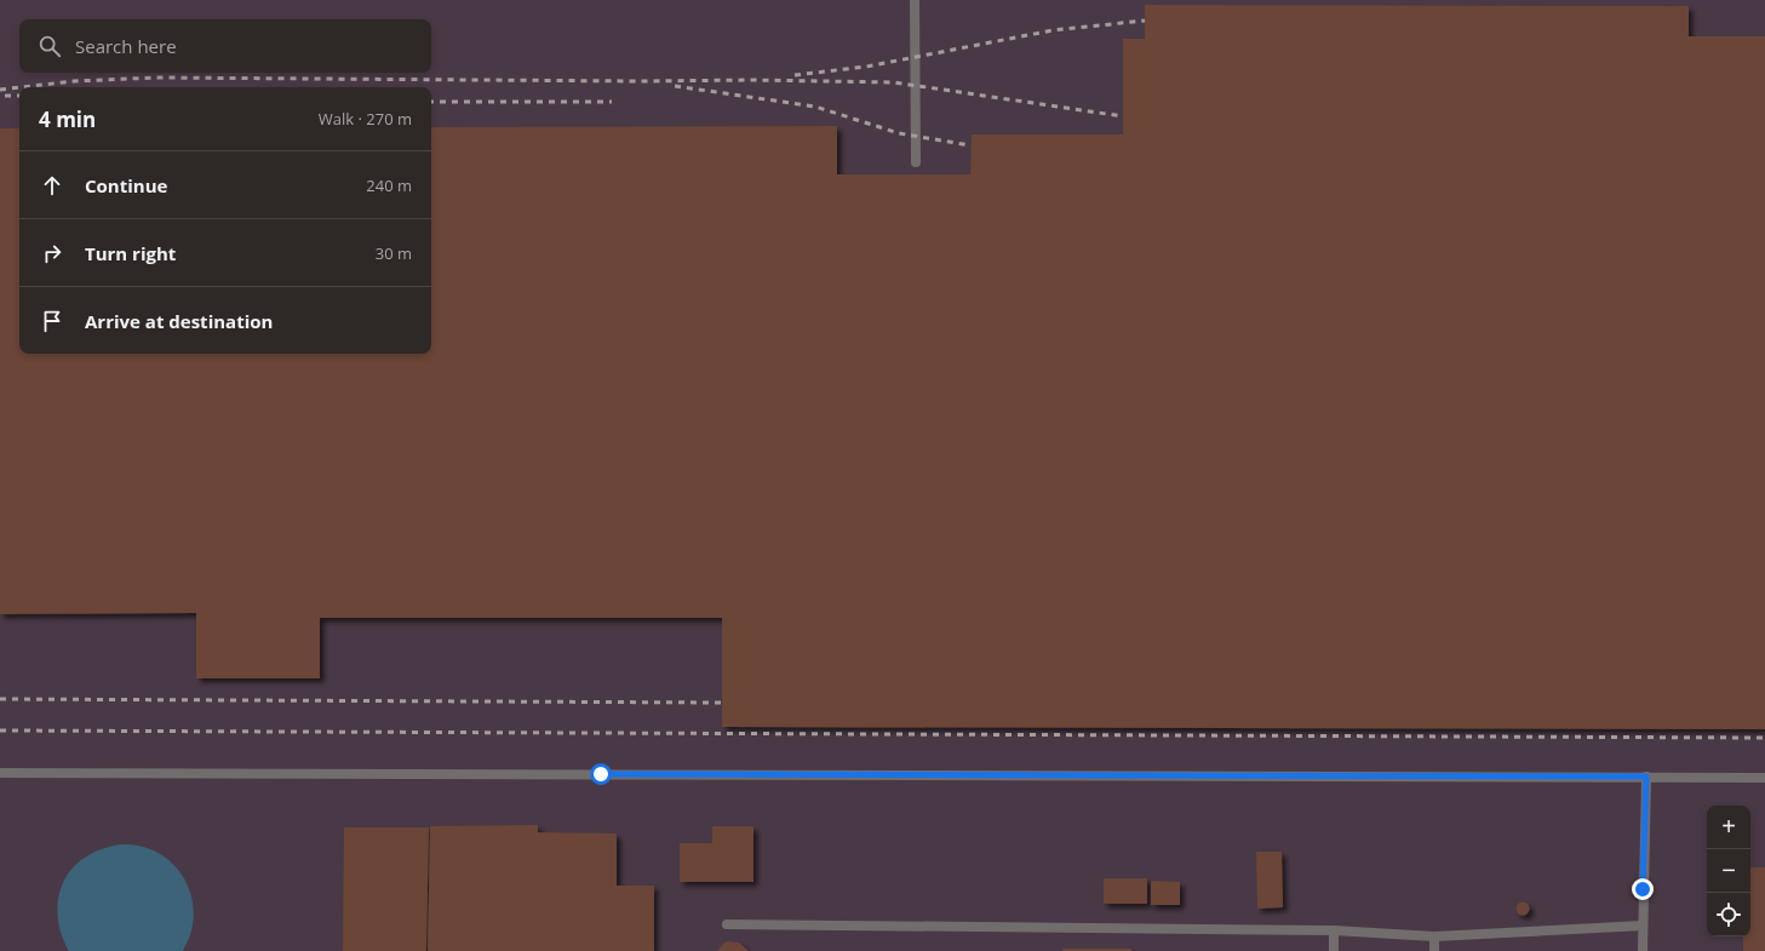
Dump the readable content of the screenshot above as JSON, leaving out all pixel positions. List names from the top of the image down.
{
  "page": {
    "search": "Search here",
    "heading": ["4 min", "Walk · 270 m"],
    "list": [
      ["Continue", "240 m"],
      ["Turn right", "30 m"],
      "Arrive at destination"
    ],
    "map_buttons": ["+", "−"]
  }
}
